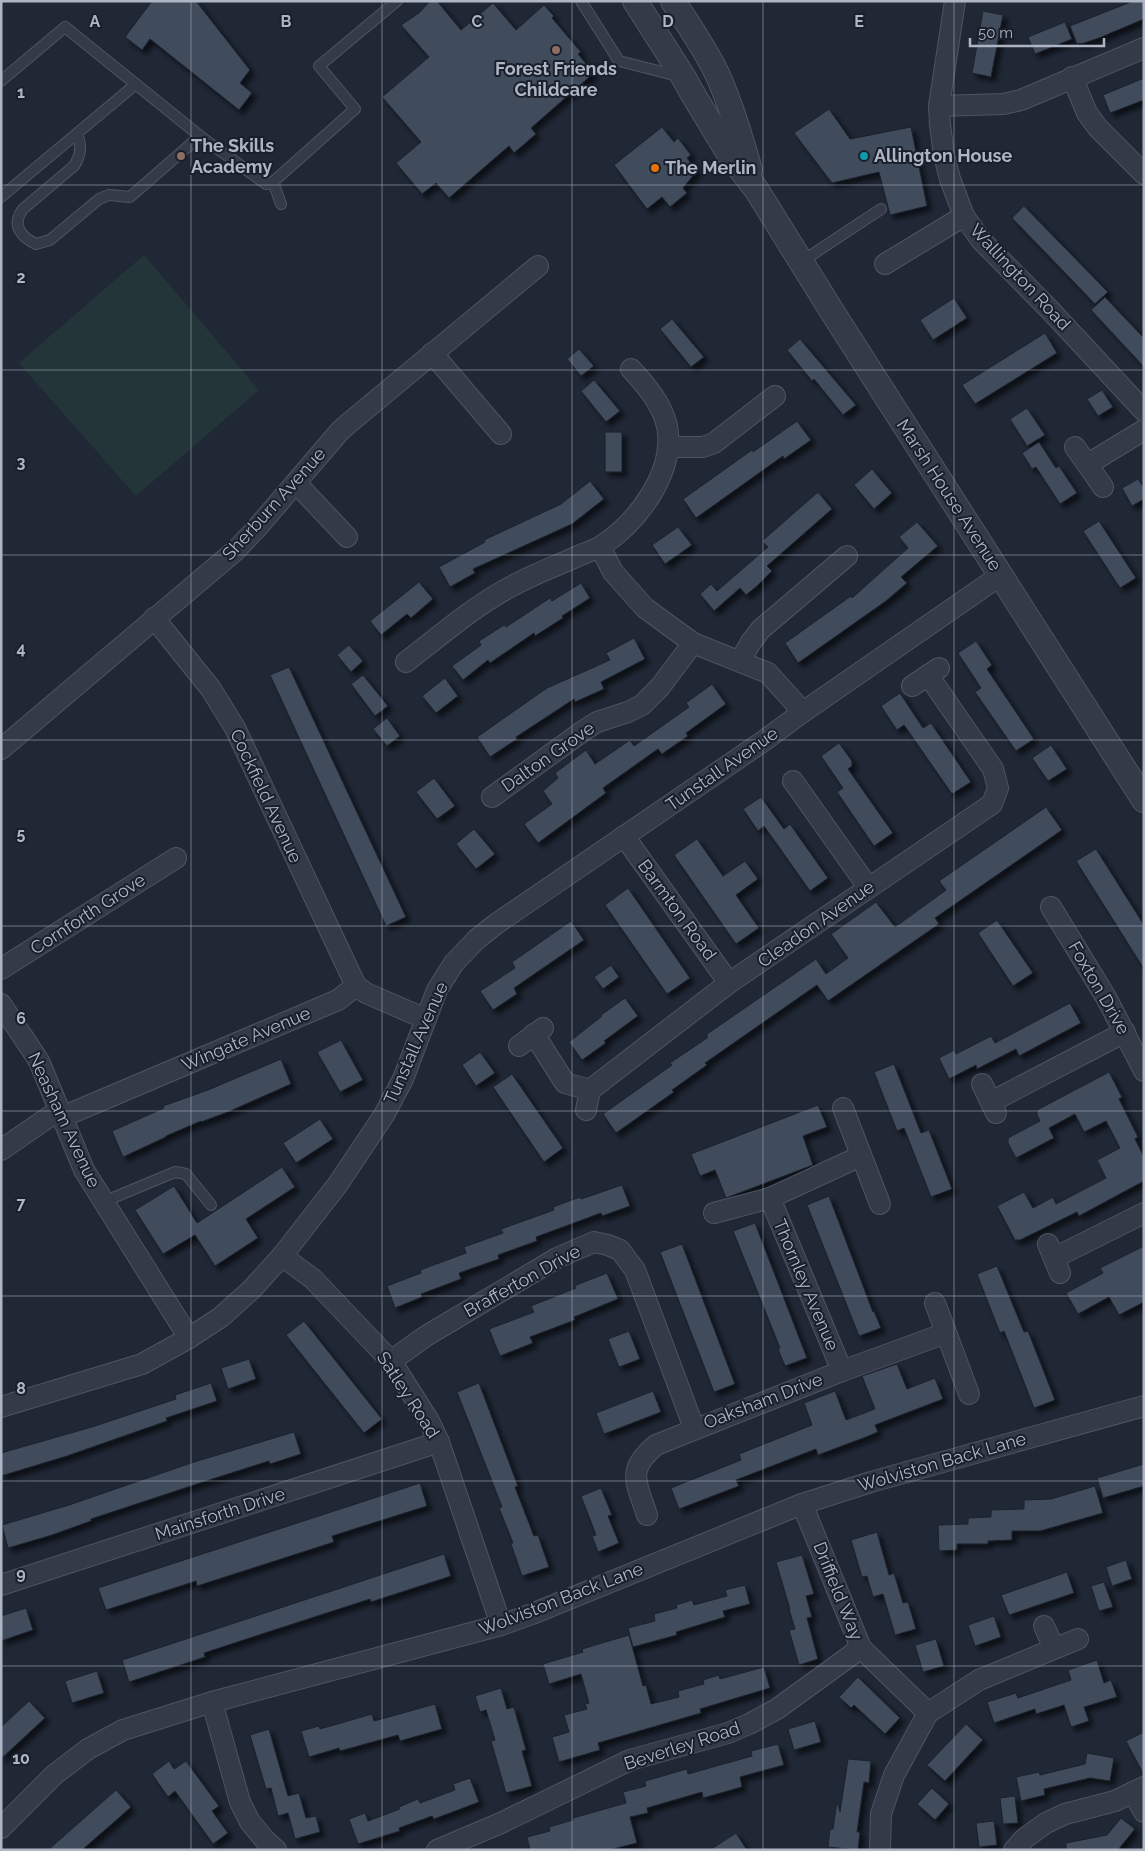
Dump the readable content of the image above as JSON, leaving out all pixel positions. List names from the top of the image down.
{
  "streets": {
    "street": [
      "Wallington Road",
      "Marsh House Avenue",
      "Sherburn Avenue",
      "Dalton Grove",
      "Tunstall Avenue",
      "Cockfield Avenue",
      "Barmton Road",
      "Cornforth Grove",
      "Cleadon Avenue",
      "Foxton Drive",
      "Wingate Avenue",
      "Neasham Avenue",
      "Brafferton Drive",
      "Thornley Avenue",
      "Satley Road",
      "Oaksham Drive",
      "Wolviston Back Lane",
      "Mainsforth Drive",
      "Driffield Way",
      "Beverley Road"
    ]
  },
  "crossings": [
    ["Marsh House Avenue", "Tunstall Avenue"],
    ["Sherburn Avenue", "Cockfield Avenue"],
    ["Tunstall Avenue", "Barmton Road"],
    ["Tunstall Avenue", "Neasham Avenue"],
    ["Tunstall Avenue", "Satley Road"],
    ["Cockfield Avenue", "Wingate Avenue"],
    ["Barmton Road", "Cleadon Avenue"],
    ["Wingate Avenue", "Neasham Avenue"],
    ["Brafferton Drive", "Satley Road"],
    ["Brafferton Drive", "Oaksham Drive"],
    ["Thornley Avenue", "Oaksham Drive"],
    ["Satley Road", "Wolviston Back Lane"],
    ["Satley Road", "Mainsforth Drive"],
    ["Wolviston Back Lane", "Driffield Way"],
    ["Driffield Way", "Beverley Road"]
  ],
  "places": [
    "Forest Friends Childcare",
    "The Skills Academy",
    "Allington House",
    "The Merlin"
  ],
  "scale_bar": "50 m",
  "grid": {
    "columns": [
      "A",
      "B",
      "C",
      "D",
      "E"
    ],
    "rows": [
      "1",
      "2",
      "3",
      "4",
      "5",
      "6",
      "7",
      "8",
      "9",
      "10"
    ]
  }
}
